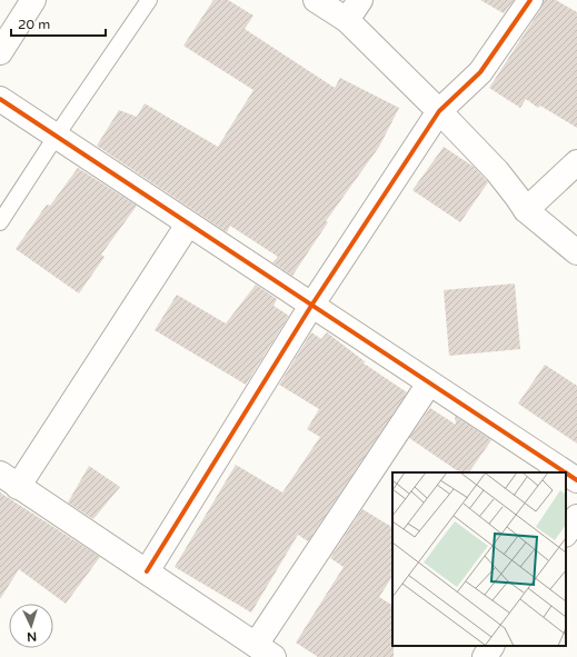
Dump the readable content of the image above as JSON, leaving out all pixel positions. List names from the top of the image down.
{
  "scale_bar": "20 m",
  "north": "bottom"
}
